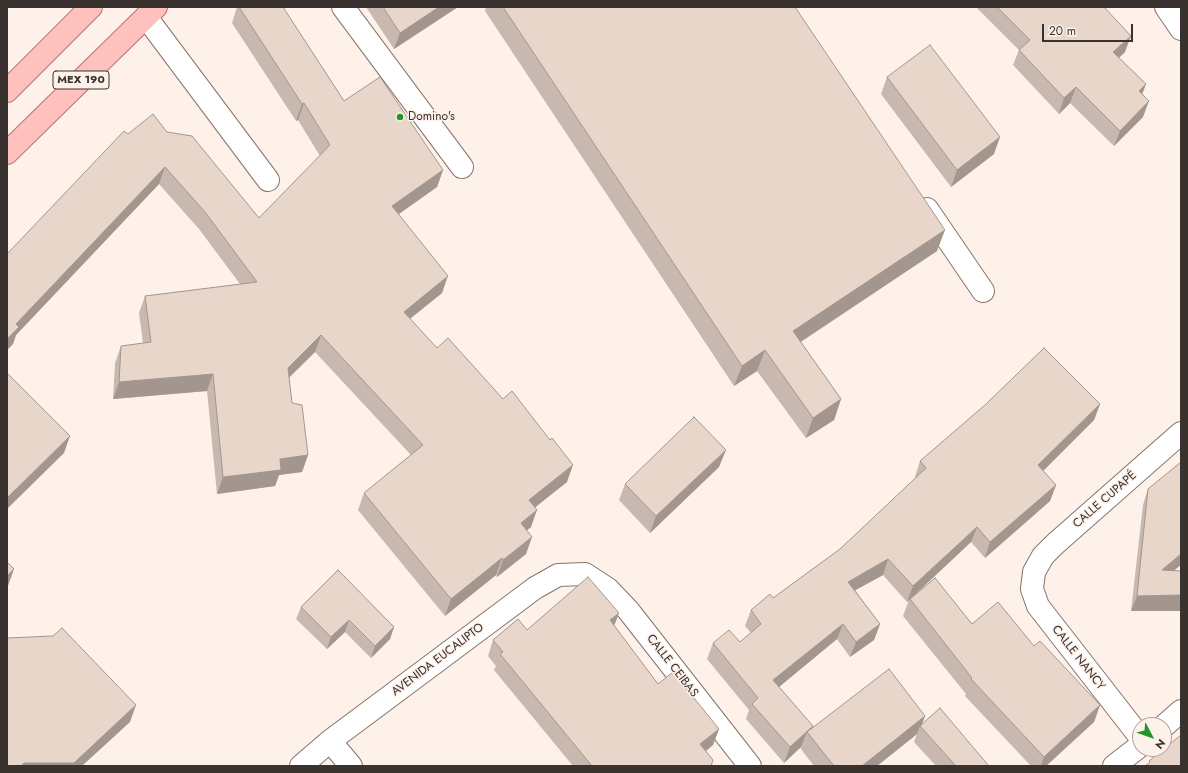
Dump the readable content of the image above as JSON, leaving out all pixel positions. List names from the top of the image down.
{
  "streets": {
    "main road": ["MEX 190"],
    "street": [
      "CALLE CUPAPÉ",
      "CALLE NANCY",
      "AVENIDA EUCALIPTO",
      "CALLE CEIBAS"
    ]
  },
  "crossings": [
    ["CALLE CUPAPÉ", "CALLE NANCY"],
    ["AVENIDA EUCALIPTO", "CALLE CEIBAS"]
  ],
  "places": ["Domino's"],
  "scale_bar": "20 m",
  "north": "bottom right"
}
